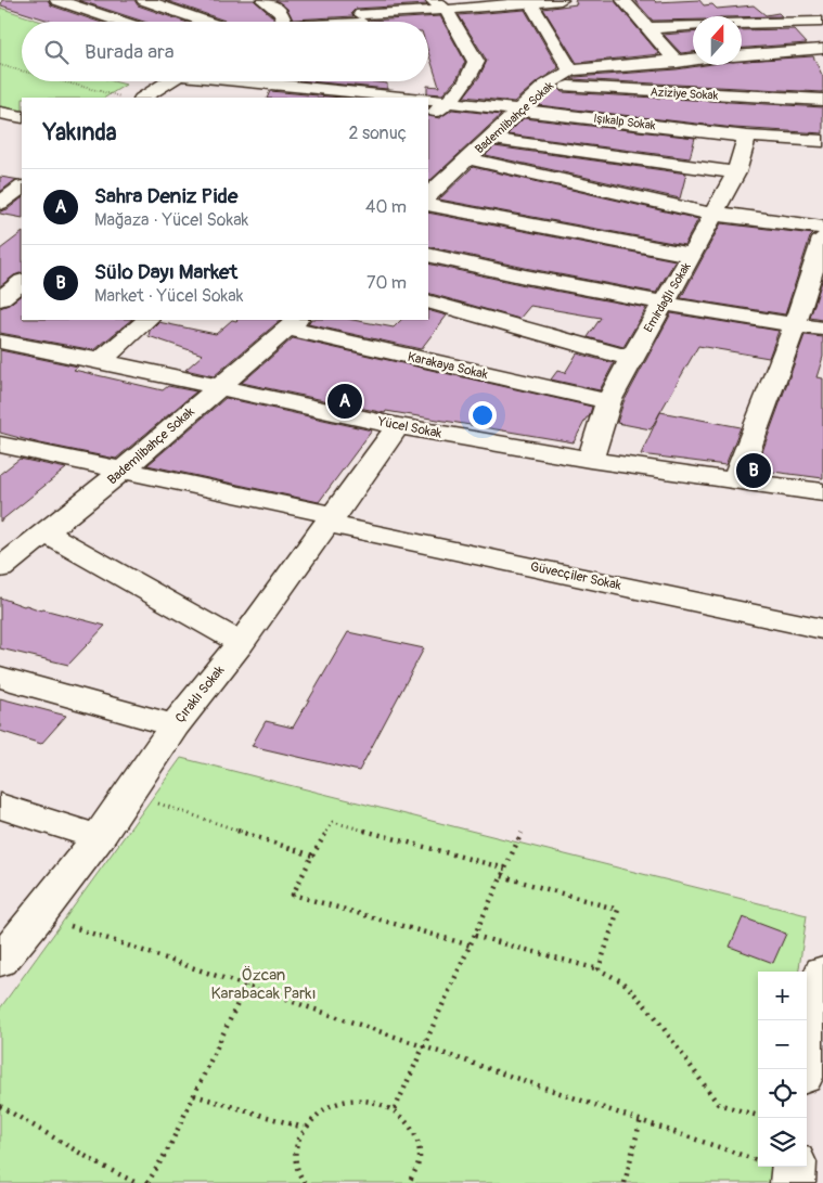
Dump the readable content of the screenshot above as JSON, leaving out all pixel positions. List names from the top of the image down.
{
  "streets": {
    "street": [
      "Aziziye Sokak",
      "Bademlibahçe Sokak",
      "Işıkalp Sokak",
      "Emirdağlı Sokak",
      "Karakaya Sokak",
      "Yücel Sokak",
      "Güvecçiler Sokak",
      "Çıraklı Sokak"
    ]
  },
  "crossings": [
    ["Aziziye Sokak", "Bademlibahçe Sokak"],
    ["Bademlibahçe Sokak", "Işıkalp Sokak"],
    ["Bademlibahçe Sokak", "Karakaya Sokak"],
    ["Bademlibahçe Sokak", "Yücel Sokak"],
    ["Bademlibahçe Sokak", "Güvecçiler Sokak"],
    ["Işıkalp Sokak", "Emirdağlı Sokak"],
    ["Emirdağlı Sokak", "Karakaya Sokak"],
    ["Emirdağlı Sokak", "Yücel Sokak"],
    ["Yücel Sokak", "Çıraklı Sokak"],
    ["Güvecçiler Sokak", "Çıraklı Sokak"]
  ],
  "parks": ["Özcan Karabacak Parkı"],
  "north": "top",
  "page": {
    "search": "Burada ara",
    "heading": ["Yakında", "2 sonuç"],
    "list": [
      {
        "mark": "A",
        "name": "Sahra Deniz Pide",
        "note": "Mağaza · Yücel Sokak",
        "value": "40 m"
      },
      {
        "mark": "B",
        "name": "Sülo Dayı Market",
        "note": "Market · Yücel Sokak",
        "value": "70 m"
      }
    ],
    "pins": ["A", "B"],
    "map_buttons": ["+", "−"]
  }
}
